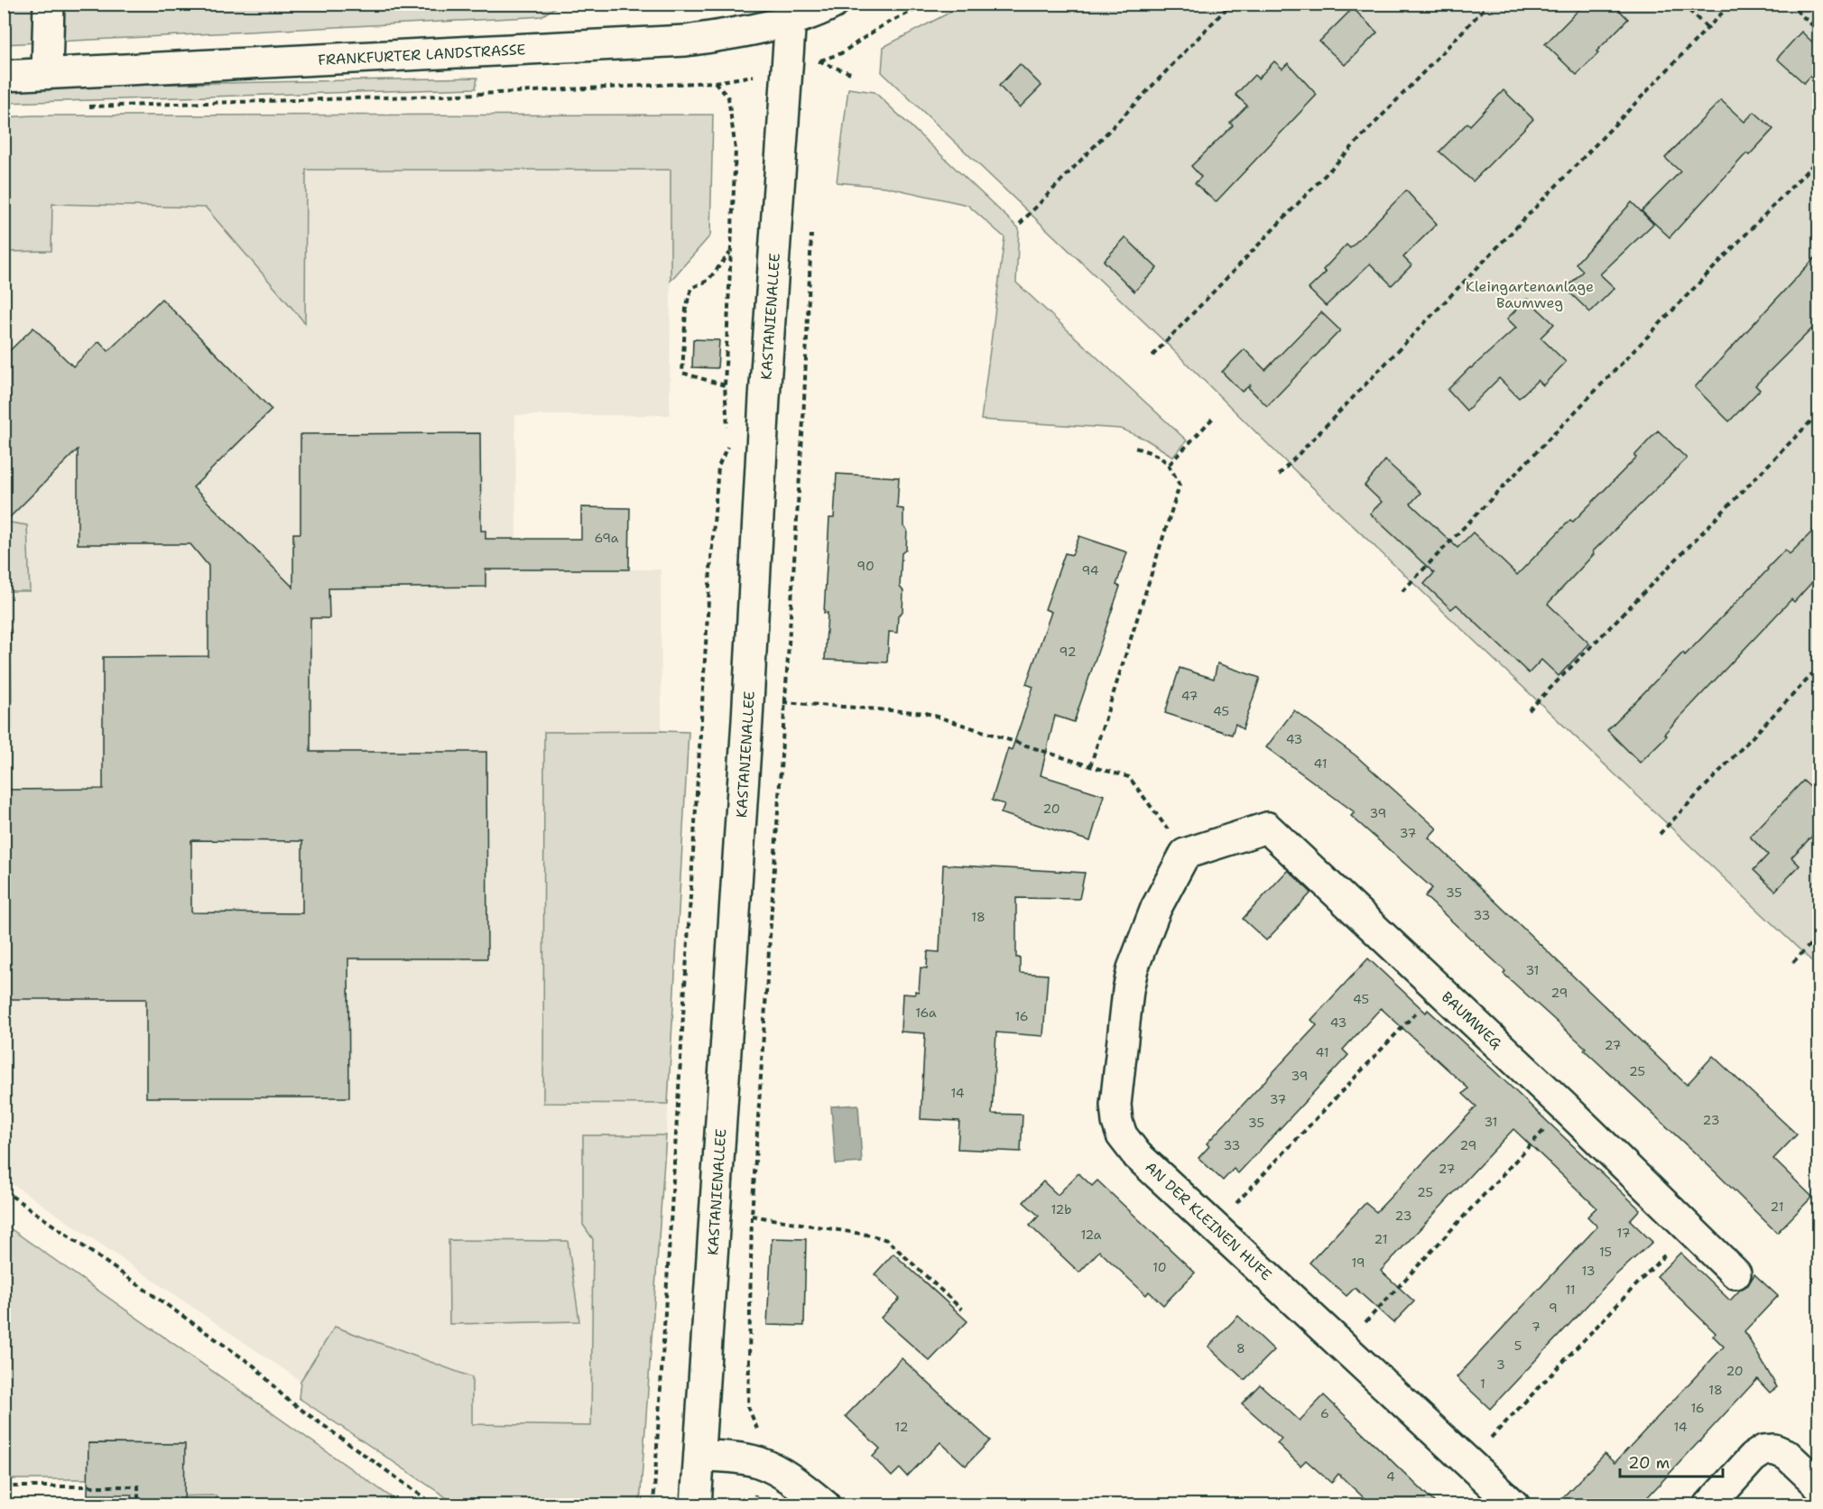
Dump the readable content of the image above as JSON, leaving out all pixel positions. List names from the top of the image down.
{
  "streets": {
    "street": [
      "FRANKFURTER LANDSTRASSE",
      "KASTANIENALLEE",
      "BAUMWEG",
      "AN DER KLEINEN HUFE"
    ]
  },
  "crossings": [
    ["FRANKFURTER LANDSTRASSE", "KASTANIENALLEE"],
    ["BAUMWEG", "AN DER KLEINEN HUFE"]
  ],
  "parks": ["Kleingartenanlage Baumweg"],
  "house_numbers": [
    "69a",
    "90",
    "94",
    "92",
    "47",
    "45",
    "43",
    "41",
    "20",
    "39",
    "37",
    "35",
    "33",
    "18",
    "31",
    "29",
    "45",
    "16a",
    "16",
    "43",
    "27",
    "41",
    "25",
    "39",
    "14",
    "37",
    "23",
    "31",
    "35",
    "33",
    "29",
    "27",
    "25",
    "21",
    "12b",
    "23",
    "17",
    "12a",
    "21",
    "15",
    "19",
    "10",
    "13",
    "11",
    "9",
    "7",
    "5",
    "8",
    "3",
    "20",
    "1",
    "18",
    "16",
    "6",
    "12",
    "14",
    "4"
  ],
  "scale_bar": "20 m"
}
